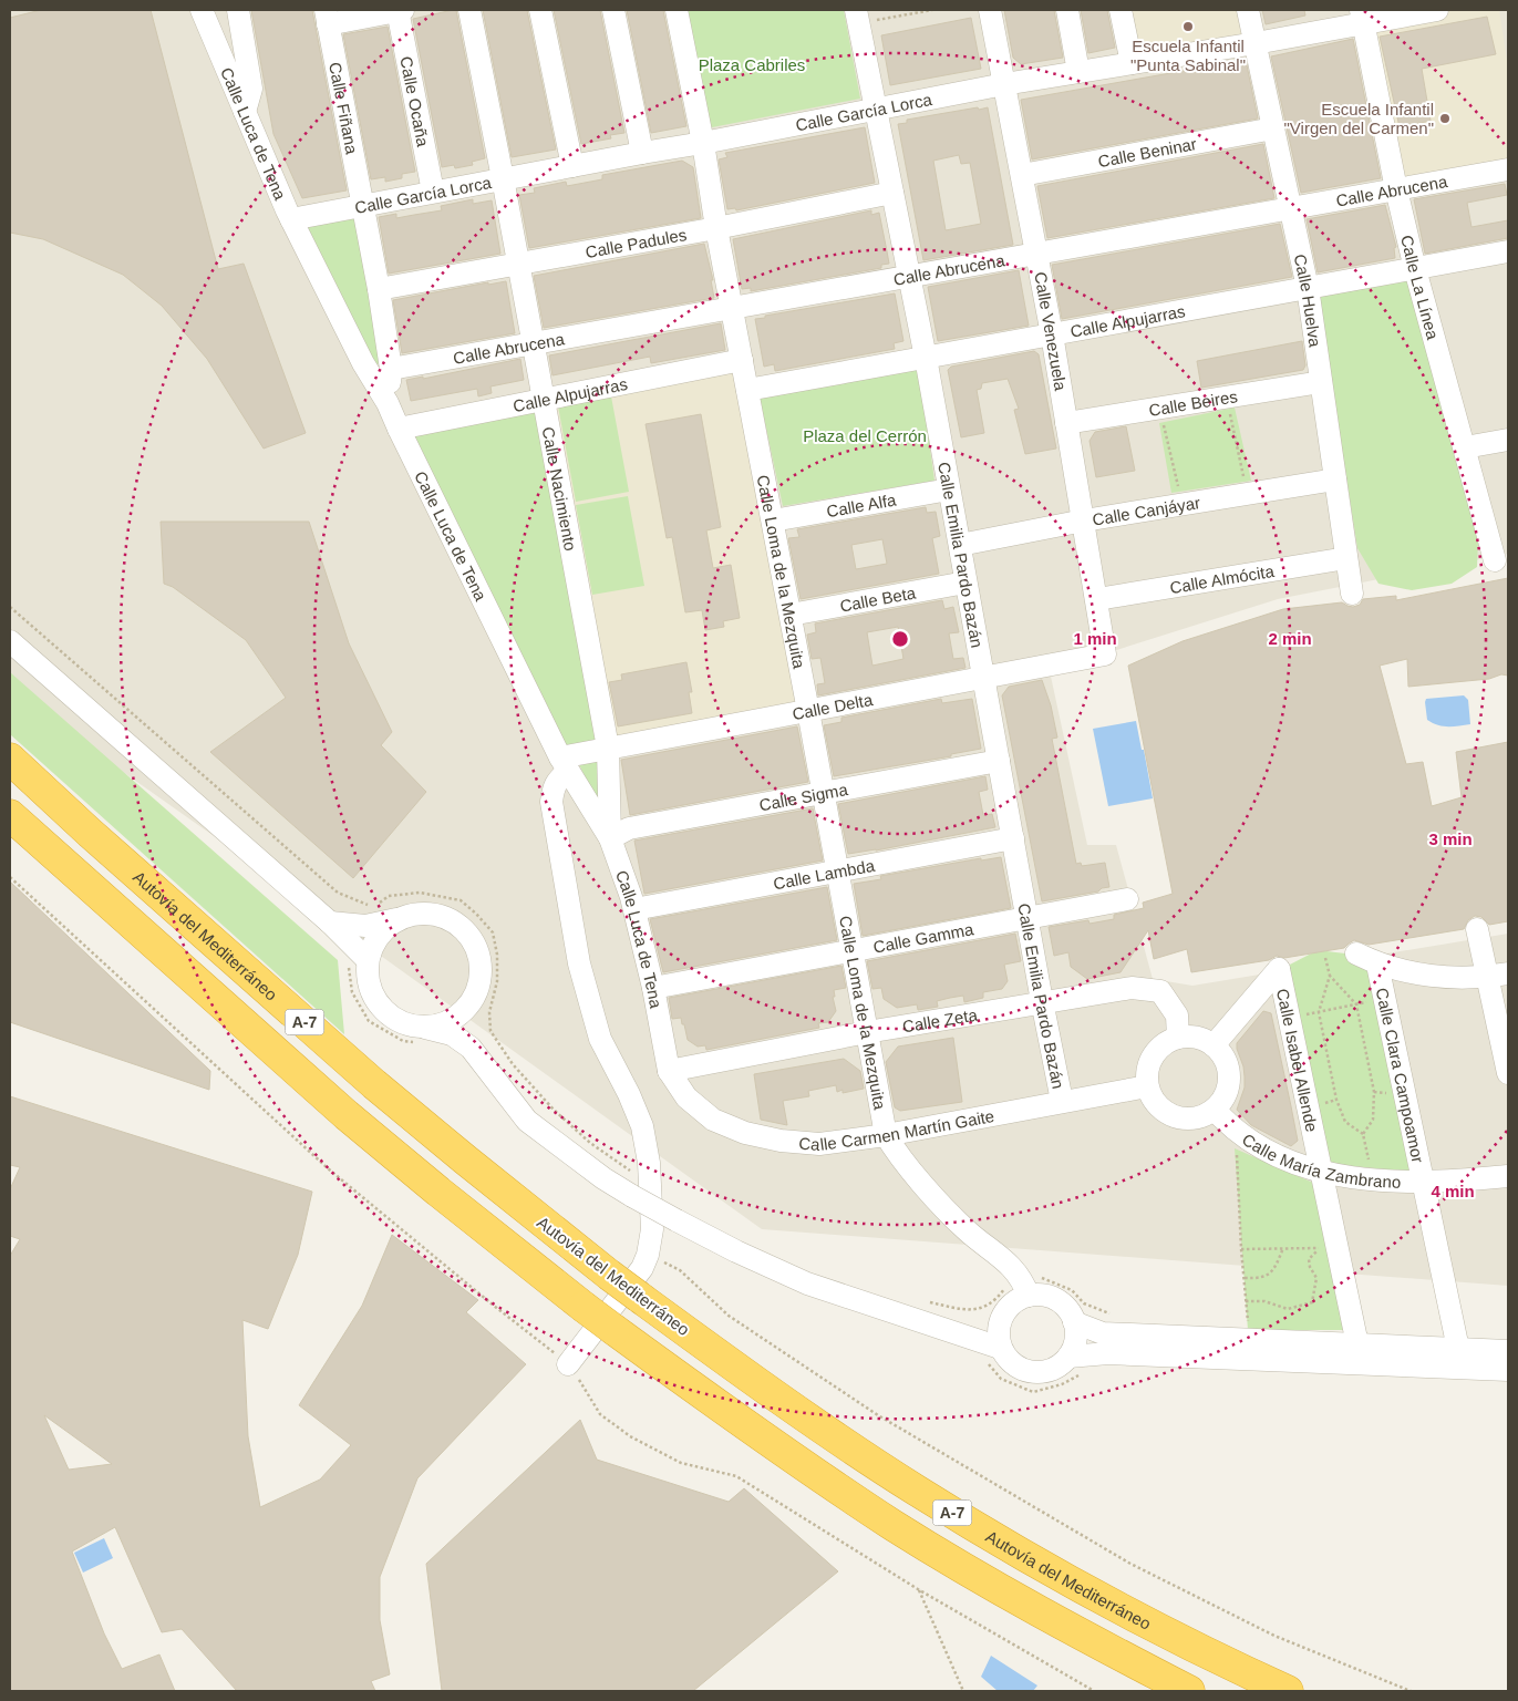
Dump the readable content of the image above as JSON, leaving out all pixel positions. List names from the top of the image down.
{
  "streets": {
    "highway": ["Autovía del Mediterráneo", "A-7"],
    "street": [
      "Calle Ocaña",
      "Calle Fiñana",
      "Calle García Lorca",
      "Calle Luca de Tena",
      "Calle Beninar",
      "Calle Abrucena",
      "Calle Padules",
      "Calle La Línea",
      "Calle Huelva",
      "Calle Alpujarras",
      "Calle Venezuela",
      "Calle Beires",
      "Calle Nacimiento",
      "Calle Alfa",
      "Calle Canjáyar",
      "Calle Emilia Pardo Bazán",
      "Calle Loma de la Mezquita",
      "Calle Almócita",
      "Calle Beta",
      "Calle Delta",
      "Calle Sigma",
      "Calle Lambda",
      "Calle Gamma",
      "Calle Zeta",
      "Calle Isabel Allende",
      "Calle Clara Campoamor",
      "Calle Carmen Martín Gaite",
      "Calle María Zambrano"
    ]
  },
  "crossings": [
    ["Calle Ocaña", "Calle García Lorca"],
    ["Calle Fiñana", "Calle García Lorca"],
    ["Calle Fiñana", "Calle Luca de Tena"],
    ["Calle Fiñana", "Calle Abrucena"],
    ["Calle Fiñana", "Calle Padules"],
    ["Calle García Lorca", "Calle Luca de Tena"],
    ["Calle García Lorca", "Calle La Línea"],
    ["Calle García Lorca", "Calle Huelva"],
    ["Calle García Lorca", "Calle Venezuela"],
    ["Calle García Lorca", "Calle Nacimiento"],
    ["Calle García Lorca", "Calle Emilia Pardo Bazán"],
    ["Calle García Lorca", "Calle Loma de la Mezquita"],
    ["Calle Luca de Tena", "Calle Alpujarras"],
    ["Calle Luca de Tena", "Calle Nacimiento"],
    ["Calle Luca de Tena", "Calle Delta"],
    ["Calle Luca de Tena", "Calle Sigma"],
    ["Calle Luca de Tena", "Calle Lambda"],
    ["Calle Luca de Tena", "Calle Gamma"],
    ["Calle Luca de Tena", "Calle Zeta"],
    ["Calle Luca de Tena", "Calle Carmen Martín Gaite"],
    ["Calle Beninar", "Calle Huelva"],
    ["Calle Beninar", "Calle Venezuela"],
    ["Calle Abrucena", "Calle La Línea"],
    ["Calle Abrucena", "Calle Huelva"],
    ["Calle Abrucena", "Calle Venezuela"],
    ["Calle Abrucena", "Calle Nacimiento"],
    ["Calle Abrucena", "Calle Emilia Pardo Bazán"],
    ["Calle Abrucena", "Calle Loma de la Mezquita"],
    ["Calle Padules", "Calle Nacimiento"],
    ["Calle Padules", "Calle Emilia Pardo Bazán"],
    ["Calle Padules", "Calle Loma de la Mezquita"],
    ["Calle La Línea", "Calle Alpujarras"],
    ["Calle Huelva", "Calle Alpujarras"],
    ["Calle Huelva", "Calle Beires"],
    ["Calle Huelva", "Calle Canjáyar"],
    ["Calle Huelva", "Calle Almócita"],
    ["Calle Alpujarras", "Calle Venezuela"],
    ["Calle Alpujarras", "Calle Nacimiento"],
    ["Calle Alpujarras", "Calle Emilia Pardo Bazán"],
    ["Calle Alpujarras", "Calle Loma de la Mezquita"],
    ["Calle Venezuela", "Calle Beires"],
    ["Calle Venezuela", "Calle Canjáyar"],
    ["Calle Venezuela", "Calle Almócita"],
    ["Calle Venezuela", "Calle Delta"],
    ["Calle Nacimiento", "Calle Delta"],
    ["Calle Nacimiento", "Calle Sigma"],
    ["Calle Alfa", "Calle Emilia Pardo Bazán"],
    ["Calle Alfa", "Calle Loma de la Mezquita"],
    ["Calle Canjáyar", "Calle Emilia Pardo Bazán"],
    ["Calle Emilia Pardo Bazán", "Calle Beta"],
    ["Calle Emilia Pardo Bazán", "Calle Delta"],
    ["Calle Emilia Pardo Bazán", "Calle Sigma"],
    ["Calle Emilia Pardo Bazán", "Calle Lambda"],
    ["Calle Emilia Pardo Bazán", "Calle Gamma"],
    ["Calle Emilia Pardo Bazán", "Calle Zeta"],
    ["Calle Emilia Pardo Bazán", "Calle Carmen Martín Gaite"],
    ["Calle Loma de la Mezquita", "Calle Beta"],
    ["Calle Loma de la Mezquita", "Calle Delta"],
    ["Calle Loma de la Mezquita", "Calle Sigma"],
    ["Calle Loma de la Mezquita", "Calle Lambda"],
    ["Calle Loma de la Mezquita", "Calle Gamma"],
    ["Calle Loma de la Mezquita", "Calle Zeta"],
    ["Calle Loma de la Mezquita", "Calle Carmen Martín Gaite"],
    ["Calle Zeta", "Calle Isabel Allende"],
    ["Calle Zeta", "Calle Carmen Martín Gaite"],
    ["Calle Zeta", "Calle María Zambrano"],
    ["Calle Isabel Allende", "Calle Carmen Martín Gaite"],
    ["Calle Isabel Allende", "Calle María Zambrano"],
    ["Calle Clara Campoamor", "Calle María Zambrano"],
    ["Calle Carmen Martín Gaite", "Calle María Zambrano"]
  ],
  "parks": ["Plaza Cabriles", "Plaza del Cerrón"],
  "places": ["Escuela Infantil \"Punta Sabinal\"", "Escuela Infantil \"Virgen del Carmen\""],
  "rings": [
    "1 min",
    "2 min",
    "3 min",
    "4 min"
  ]
}
